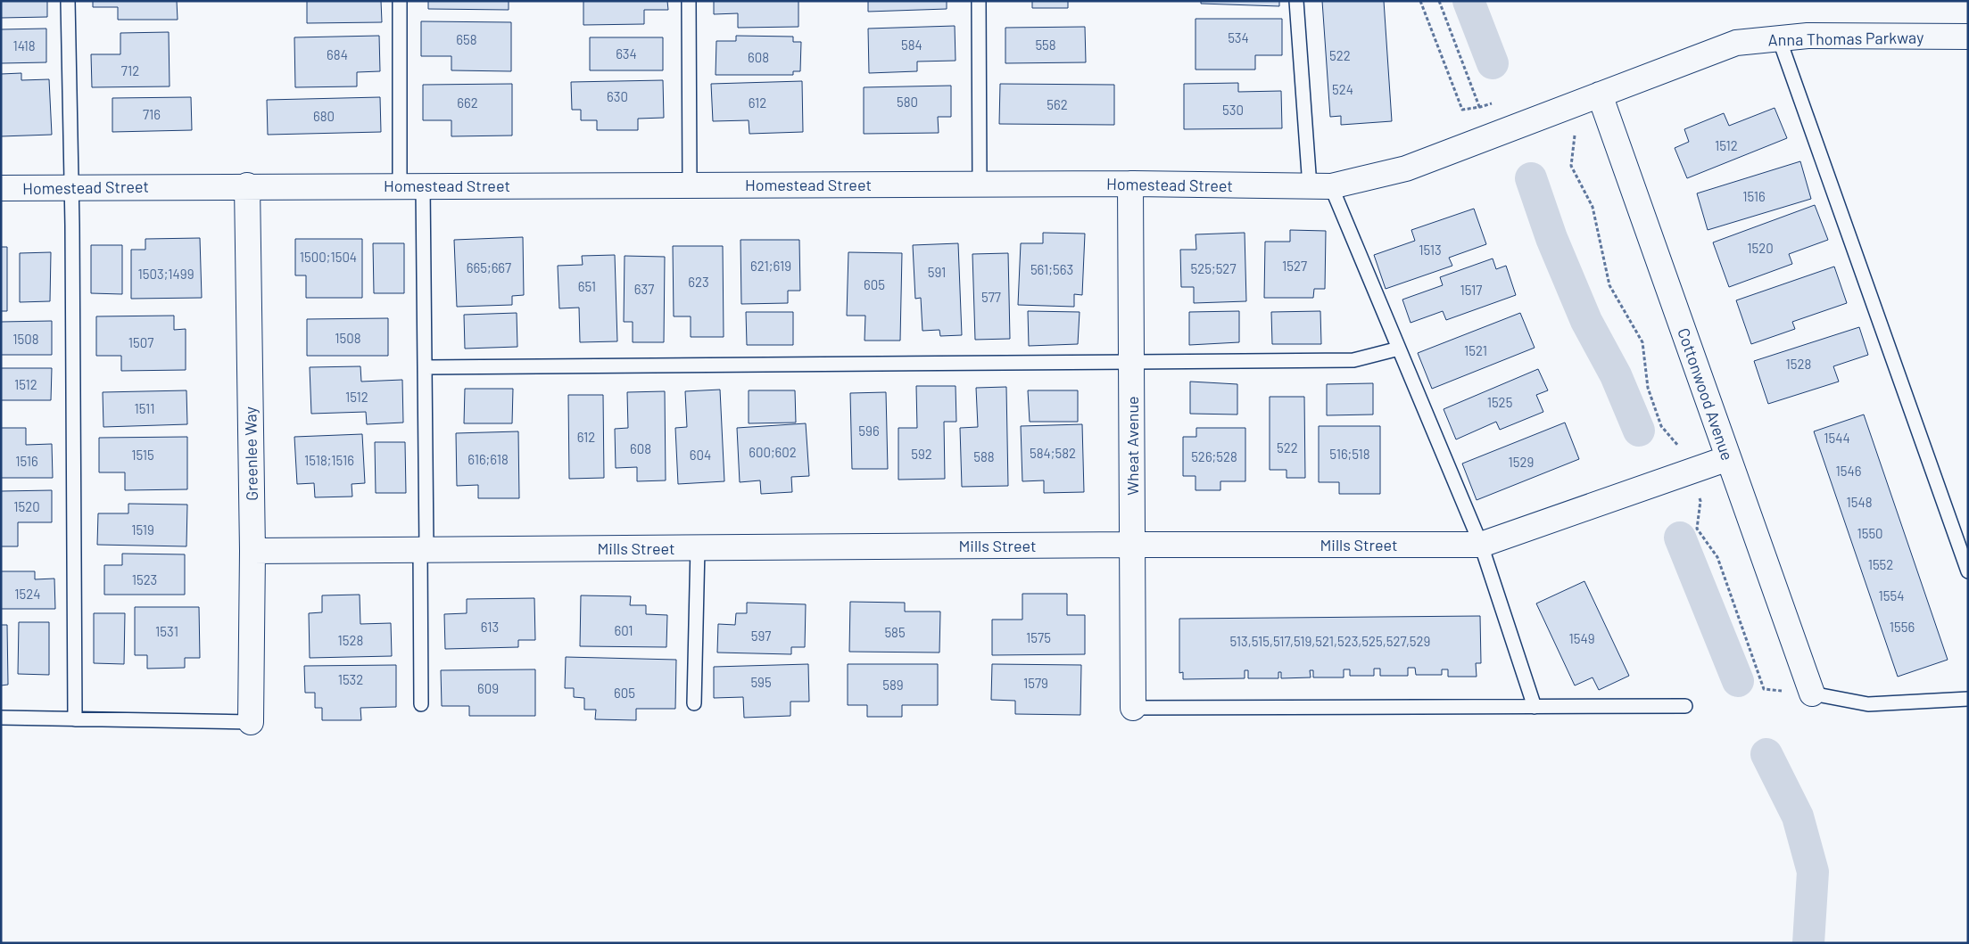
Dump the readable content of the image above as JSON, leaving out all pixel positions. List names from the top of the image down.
{
  "streets": {
    "street": [
      "Anna Thomas Parkway",
      "Homestead Street",
      "Cottonwood Avenue",
      "Wheat Avenue",
      "Greenlee Way",
      "Mills Street"
    ]
  },
  "crossings": [
    ["Anna Thomas Parkway", "Homestead Street"],
    ["Anna Thomas Parkway", "Cottonwood Avenue"],
    ["Homestead Street", "Cottonwood Avenue"],
    ["Homestead Street", "Wheat Avenue"],
    ["Homestead Street", "Greenlee Way"],
    ["Cottonwood Avenue", "Mills Street"],
    ["Wheat Avenue", "Mills Street"],
    ["Greenlee Way", "Mills Street"]
  ],
  "house_numbers": [
    "534",
    "658",
    "584",
    "558",
    "1418",
    "634",
    "684",
    "522",
    "608",
    "712",
    "524",
    "630",
    "580",
    "662",
    "612",
    "562",
    "530",
    "716",
    "680",
    "1512",
    "1516",
    "1520",
    "1513",
    "1500;1504",
    "621;619",
    "1527",
    "665;667",
    "525;527",
    "561;563",
    "591",
    "1503;1499",
    "623",
    "605",
    "651",
    "637",
    "1517",
    "577",
    "1508",
    "1508",
    "1507",
    "1521",
    "1528",
    "1512",
    "1512",
    "1525",
    "1511",
    "596",
    "612",
    "1544",
    "522",
    "608",
    "600;602",
    "584;582",
    "592",
    "516;518",
    "1515",
    "604",
    "588",
    "526;528",
    "616;618",
    "1518;1516",
    "1516",
    "1529",
    "1546",
    "1548",
    "1520",
    "1519",
    "1550",
    "1552",
    "1523",
    "1524",
    "1554",
    "613",
    "1556",
    "601",
    "1531",
    "585",
    "597",
    "1575",
    "1549",
    "1528",
    "513,515,517,519,521,523,525,527,529",
    "1532",
    "595",
    "1579",
    "589",
    "609",
    "605"
  ]
}
